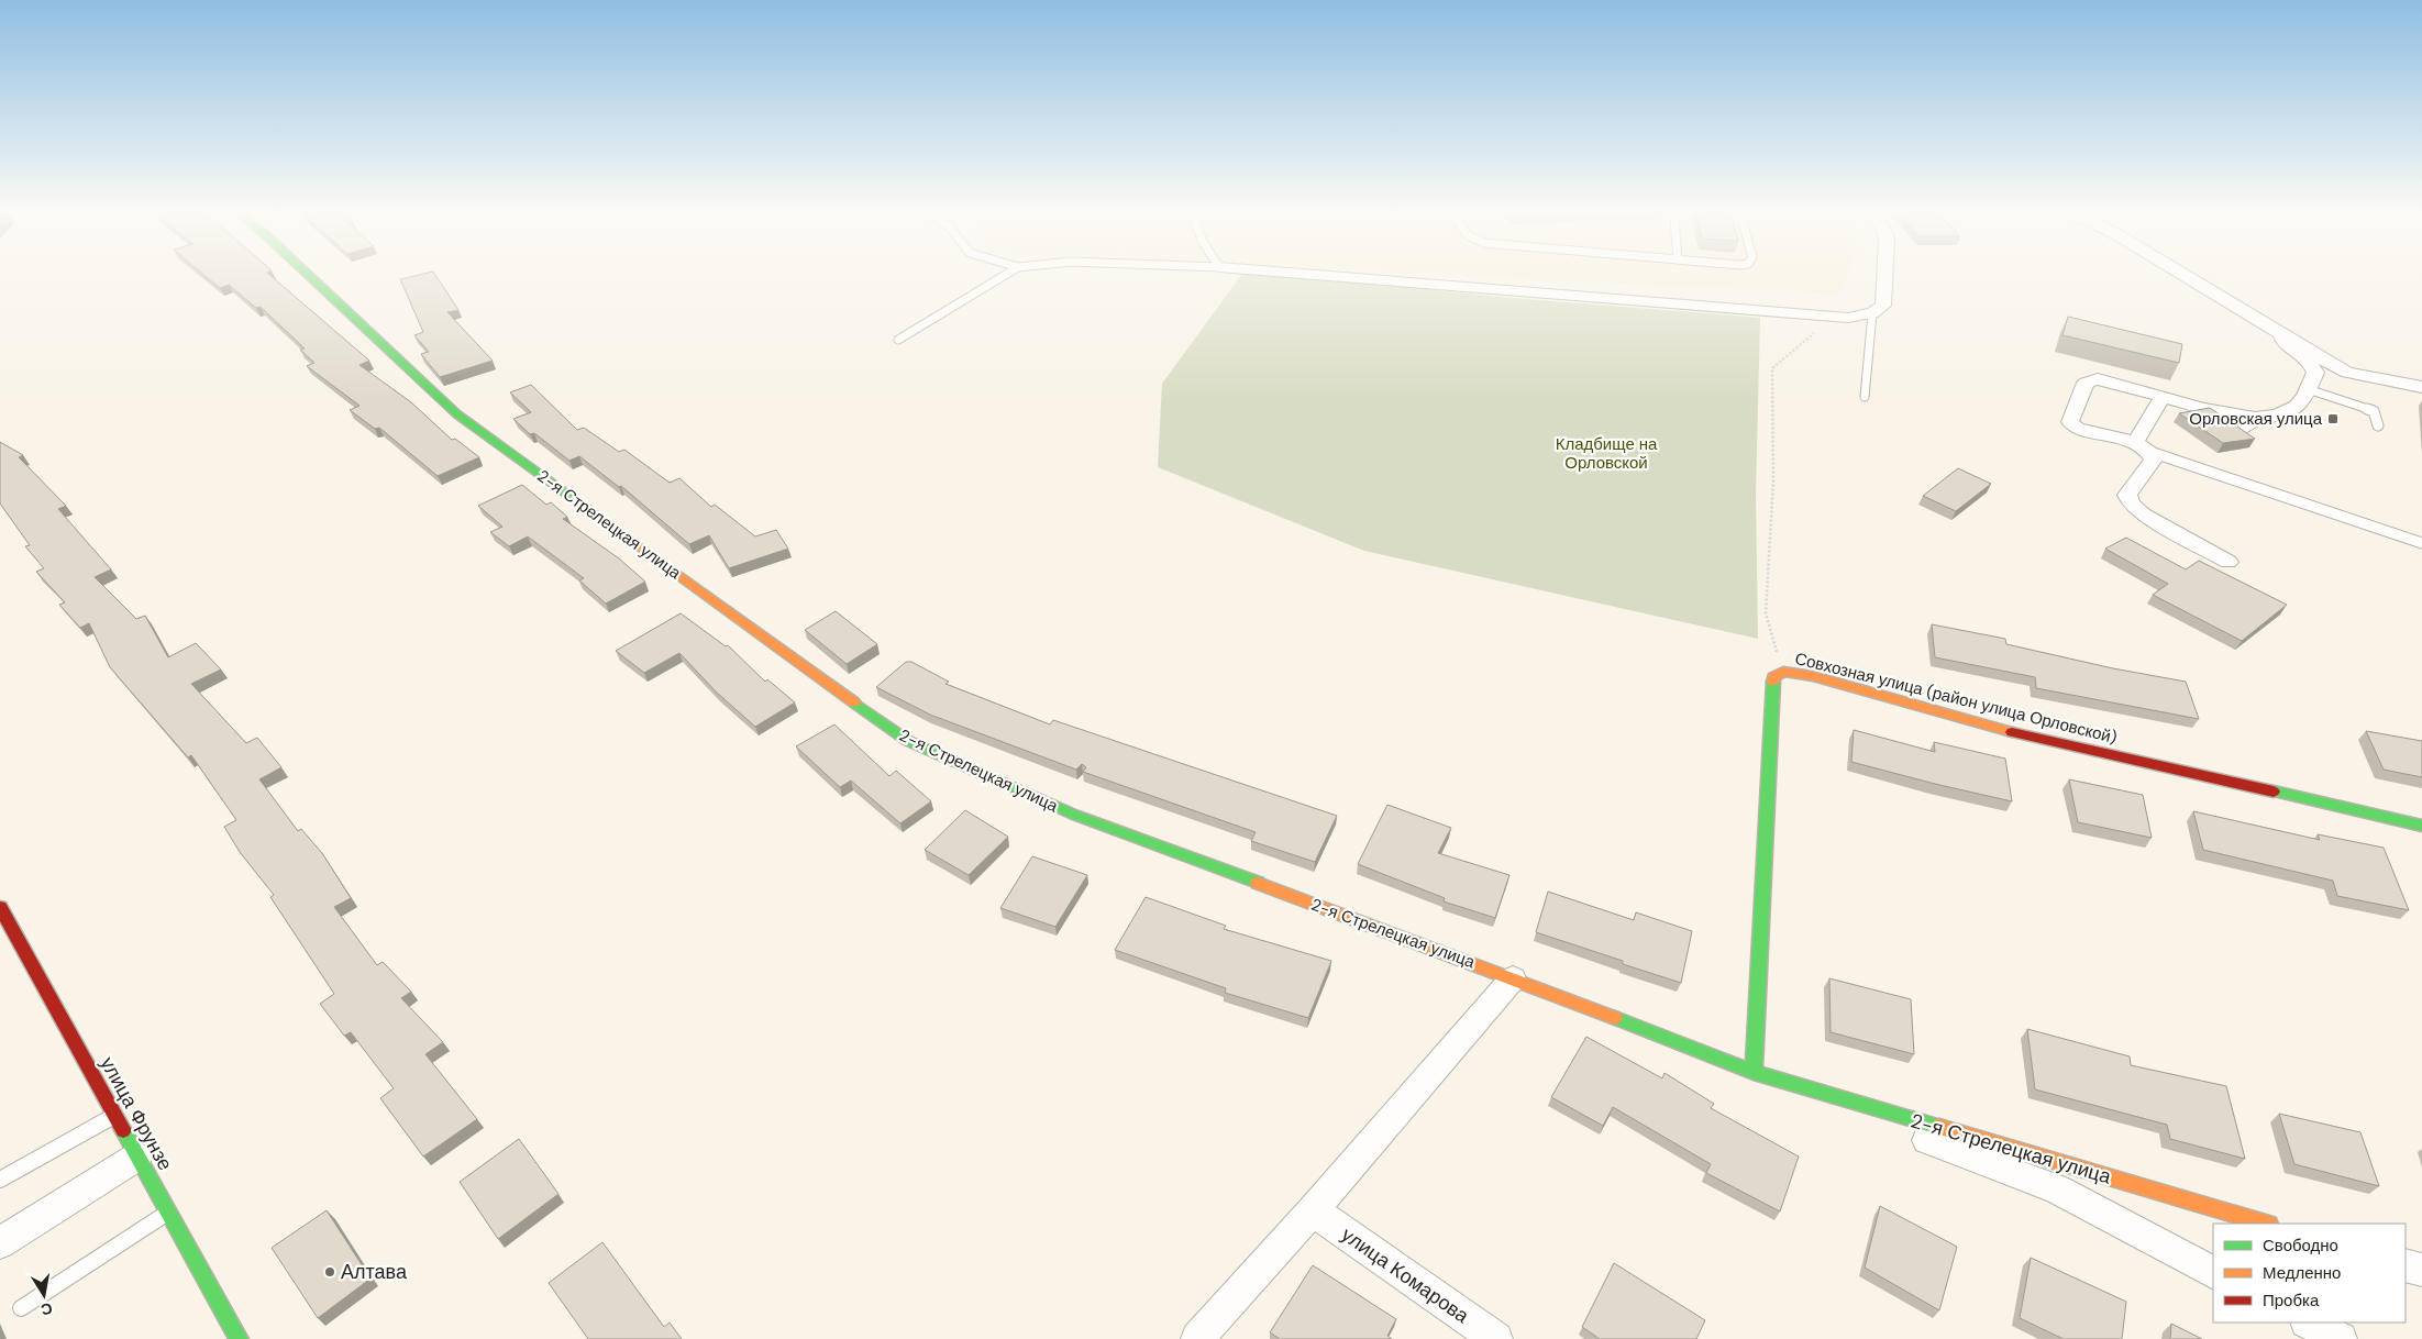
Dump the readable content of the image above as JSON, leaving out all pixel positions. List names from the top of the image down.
{
  "streets": {
    "street": [
      "2-я Стрелецкая улица",
      "Совхозная улица (район улица Орловской)",
      "улица Фрунзе",
      "улица Комарова"
    ]
  },
  "crossings": [
    ["2-я Стрелецкая улица", "Совхозная улица (район улица Орловской)"]
  ],
  "parks": ["Кладбище на Орловской"],
  "places": {
    "transit": ["Орловская улица"],
    "other": ["Алтава"]
  },
  "legend": ["Свободно", "Медленно", "Пробка"],
  "north": "bottom"
}
